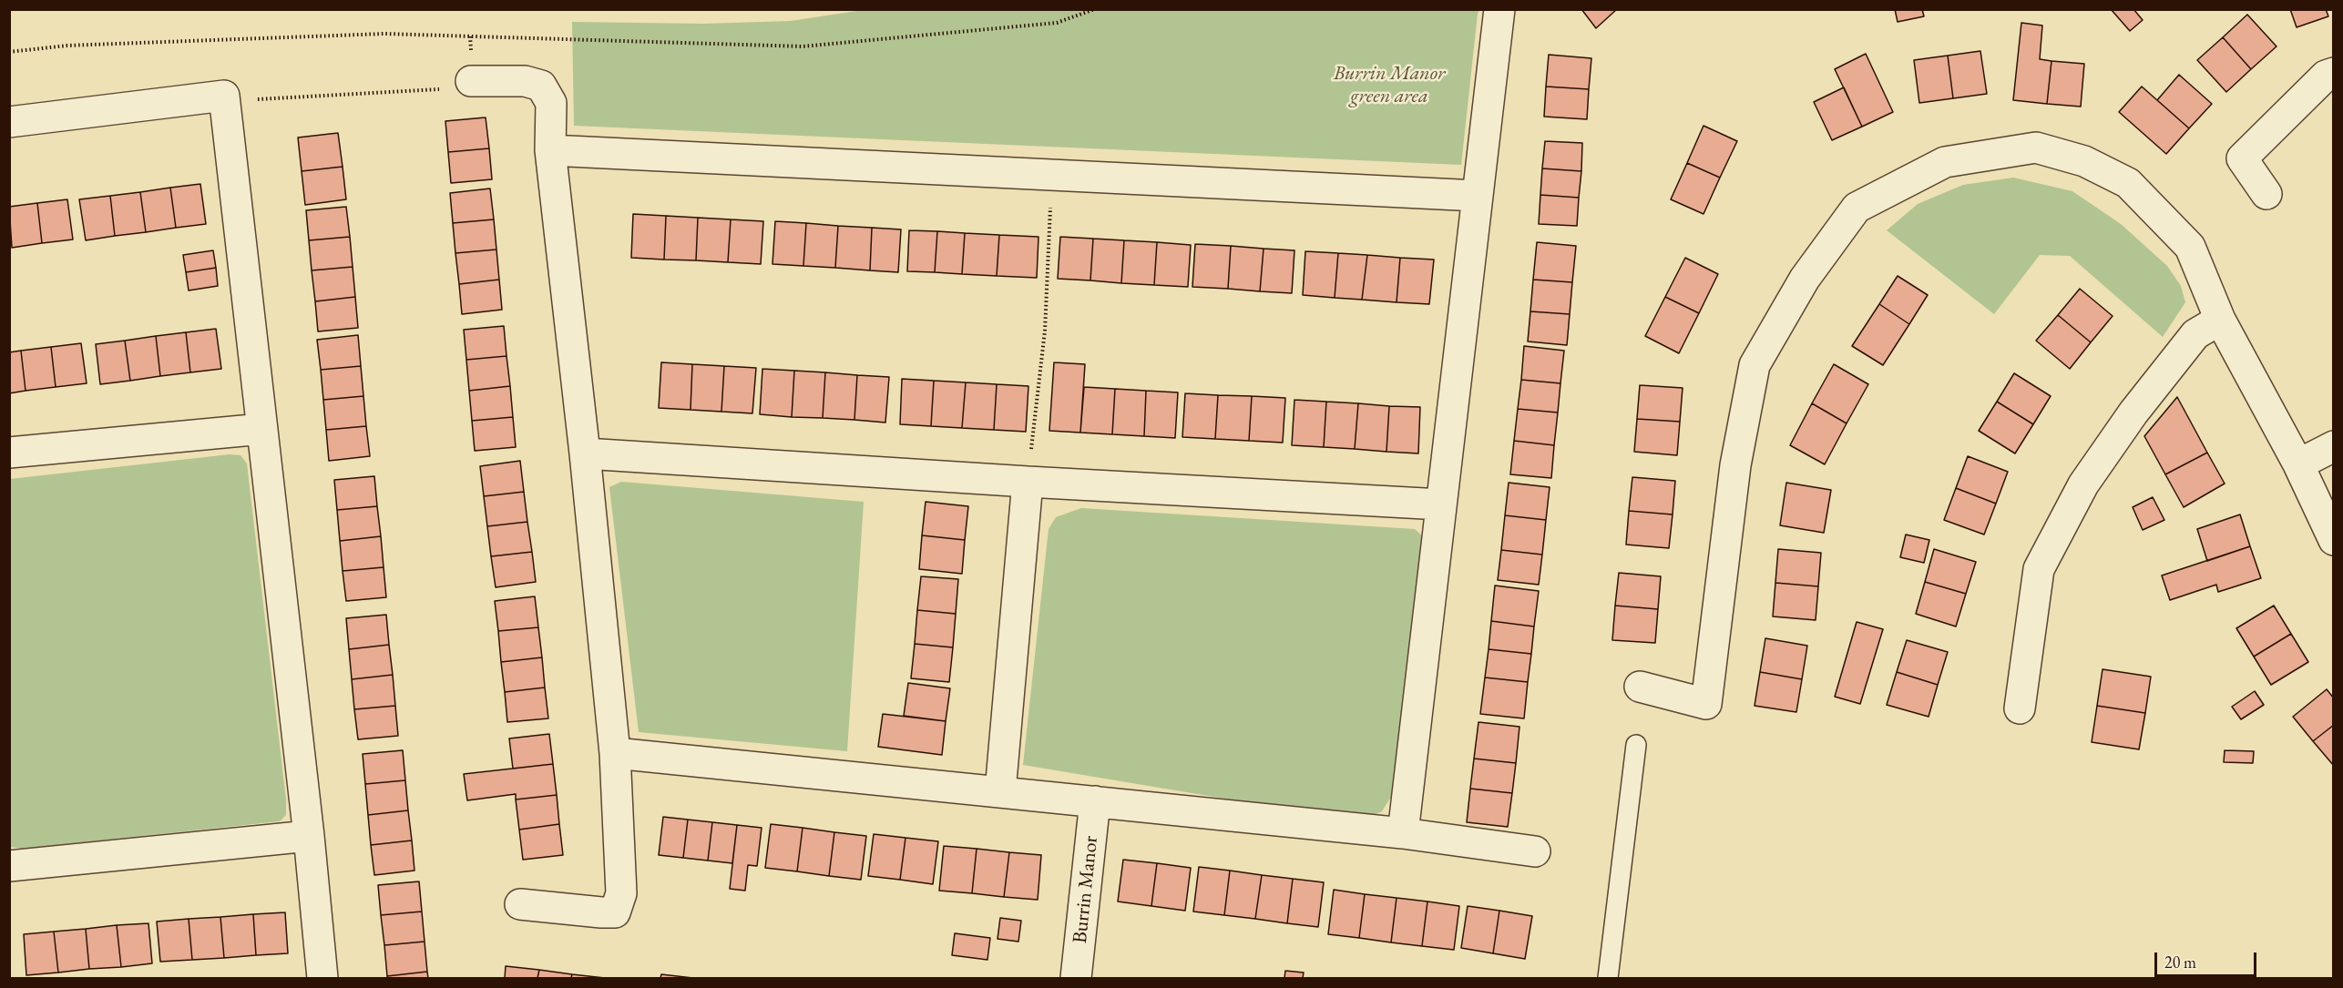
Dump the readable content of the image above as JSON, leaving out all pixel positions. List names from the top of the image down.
{
  "streets": {
    "street": ["Burrin Manor"]
  },
  "parks": ["Burrin Manor green area"],
  "scale_bar": "20 m"
}
